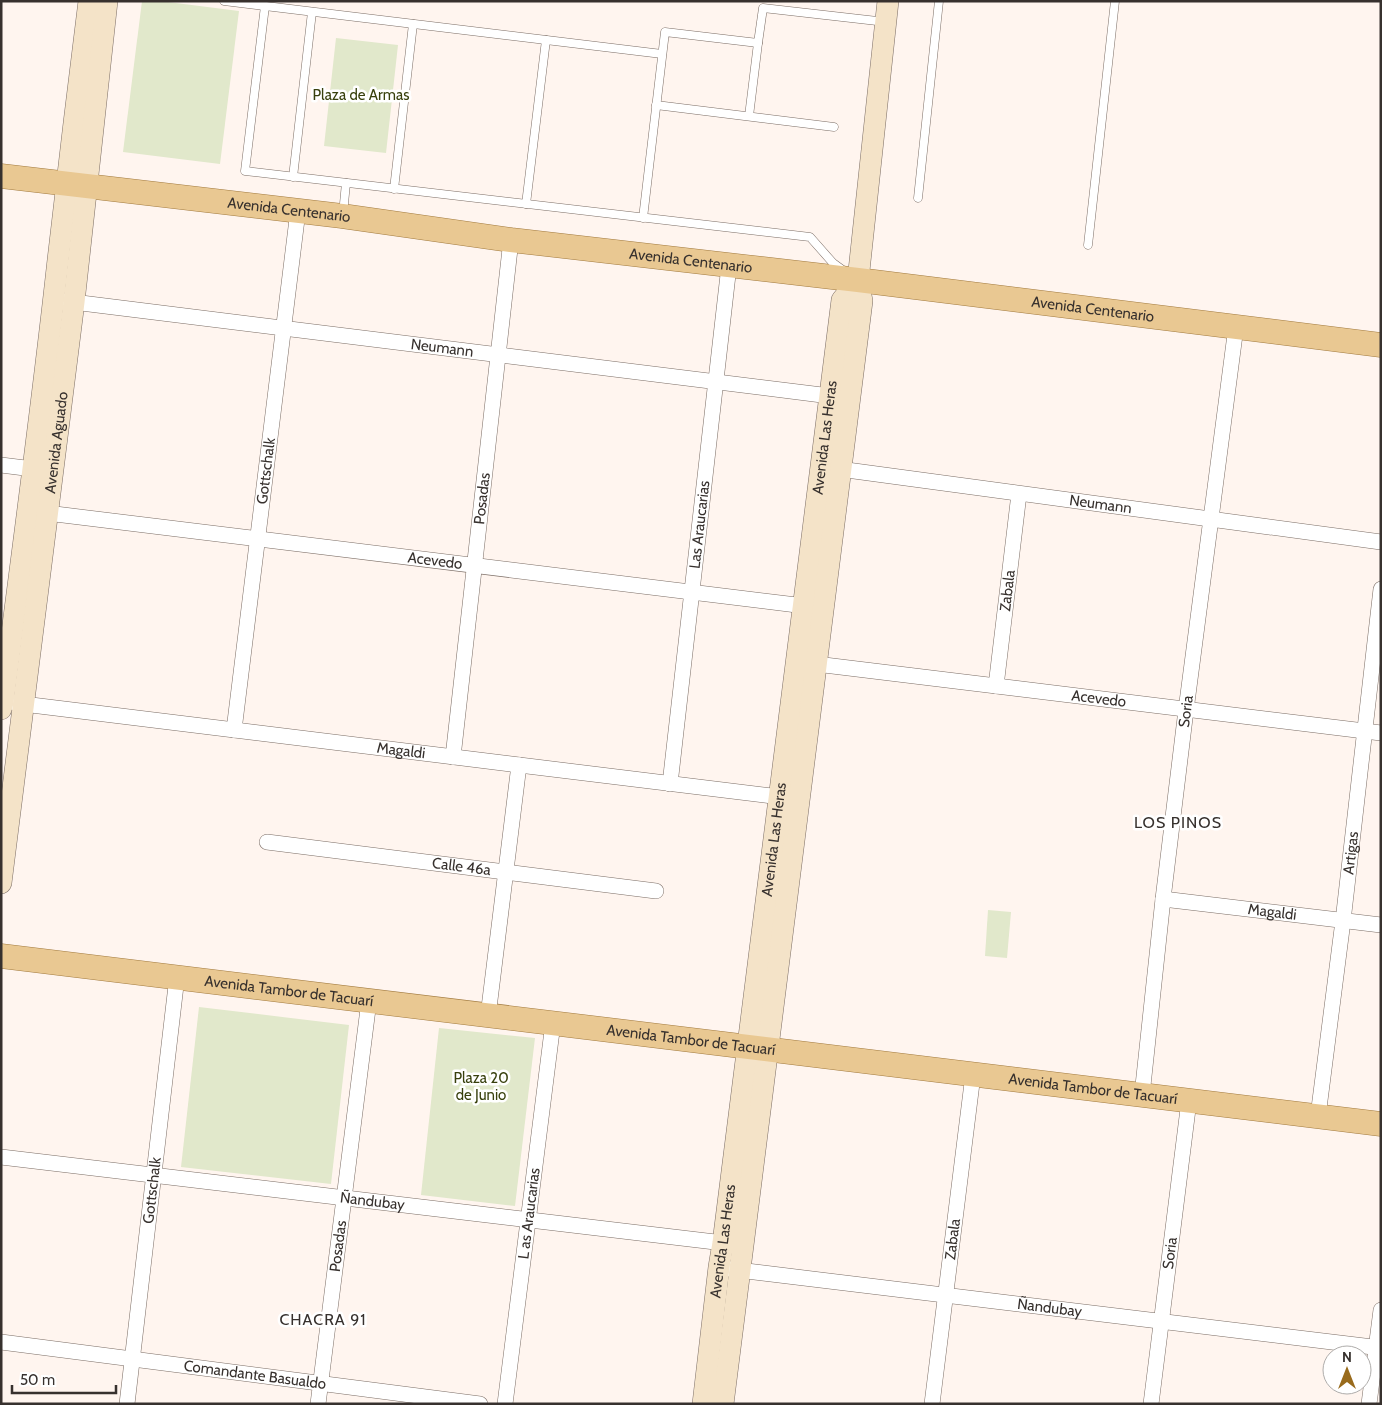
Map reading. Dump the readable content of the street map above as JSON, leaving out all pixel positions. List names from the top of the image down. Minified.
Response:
{"streets":{"main road":["Avenida Centenario","Avenida Las Heras","Avenida Aguado","Avenida Tambor de Tacuarí"],"street":["Neumann","Gottschalk","Posadas","Las Araucarias","Acevedo","Zabala","Soria","Magaldi","Artigas","Calle 46a","Ñandubay","L as Araucarias","Comandante Basualdo"]},"crossings":[["Avenida Centenario","Avenida Las Heras"],["Avenida Centenario","Avenida Aguado"],["Avenida Centenario","Gottschalk"],["Avenida Centenario","Posadas"],["Avenida Centenario","Las Araucarias"],["Avenida Centenario","Soria"],["Neumann","Avenida Las Heras"],["Neumann","Avenida Aguado"],["Neumann","Gottschalk"],["Neumann","Posadas"],["Neumann","Las Araucarias"],["Neumann","Zabala"],["Neumann","Soria"],["Avenida Las Heras","Acevedo"],["Avenida Las Heras","Magaldi"],["Avenida Las Heras","Avenida Tambor de Tacuarí"],["Avenida Las Heras","Ñandubay"],["Avenida Aguado","Acevedo"],["Avenida Aguado","Magaldi"],["Gottschalk","Acevedo"],["Gottschalk","Magaldi"],["Gottschalk","Avenida Tambor de Tacuarí"],["Gottschalk","Ñandubay"],["Gottschalk","Comandante Basualdo"],["Posadas","Acevedo"],["Posadas","Magaldi"],["Posadas","Avenida Tambor de Tacuarí"],["Posadas","Ñandubay"],["Posadas","Comandante Basualdo"],["Las Araucarias","Acevedo"],["Las Araucarias","Magaldi"],["Acevedo","Zabala"],["Acevedo","Soria"],["Acevedo","Artigas"],["Zabala","Avenida Tambor de Tacuarí"],["Zabala","Ñandubay"],["Soria","Magaldi"],["Soria","Avenida Tambor de Tacuarí"],["Soria","Ñandubay"],["Magaldi","Artigas"],["Artigas","Avenida Tambor de Tacuarí"],["Avenida Tambor de Tacuarí","L as Araucarias"],["Ñandubay","L as Araucarias"]],"districts":["LOS PINOS","CHACRA 91"],"parks":["Plaza de Armas","Plaza 20 de Junio"],"scale_bar":"50 m","north":"top"}
